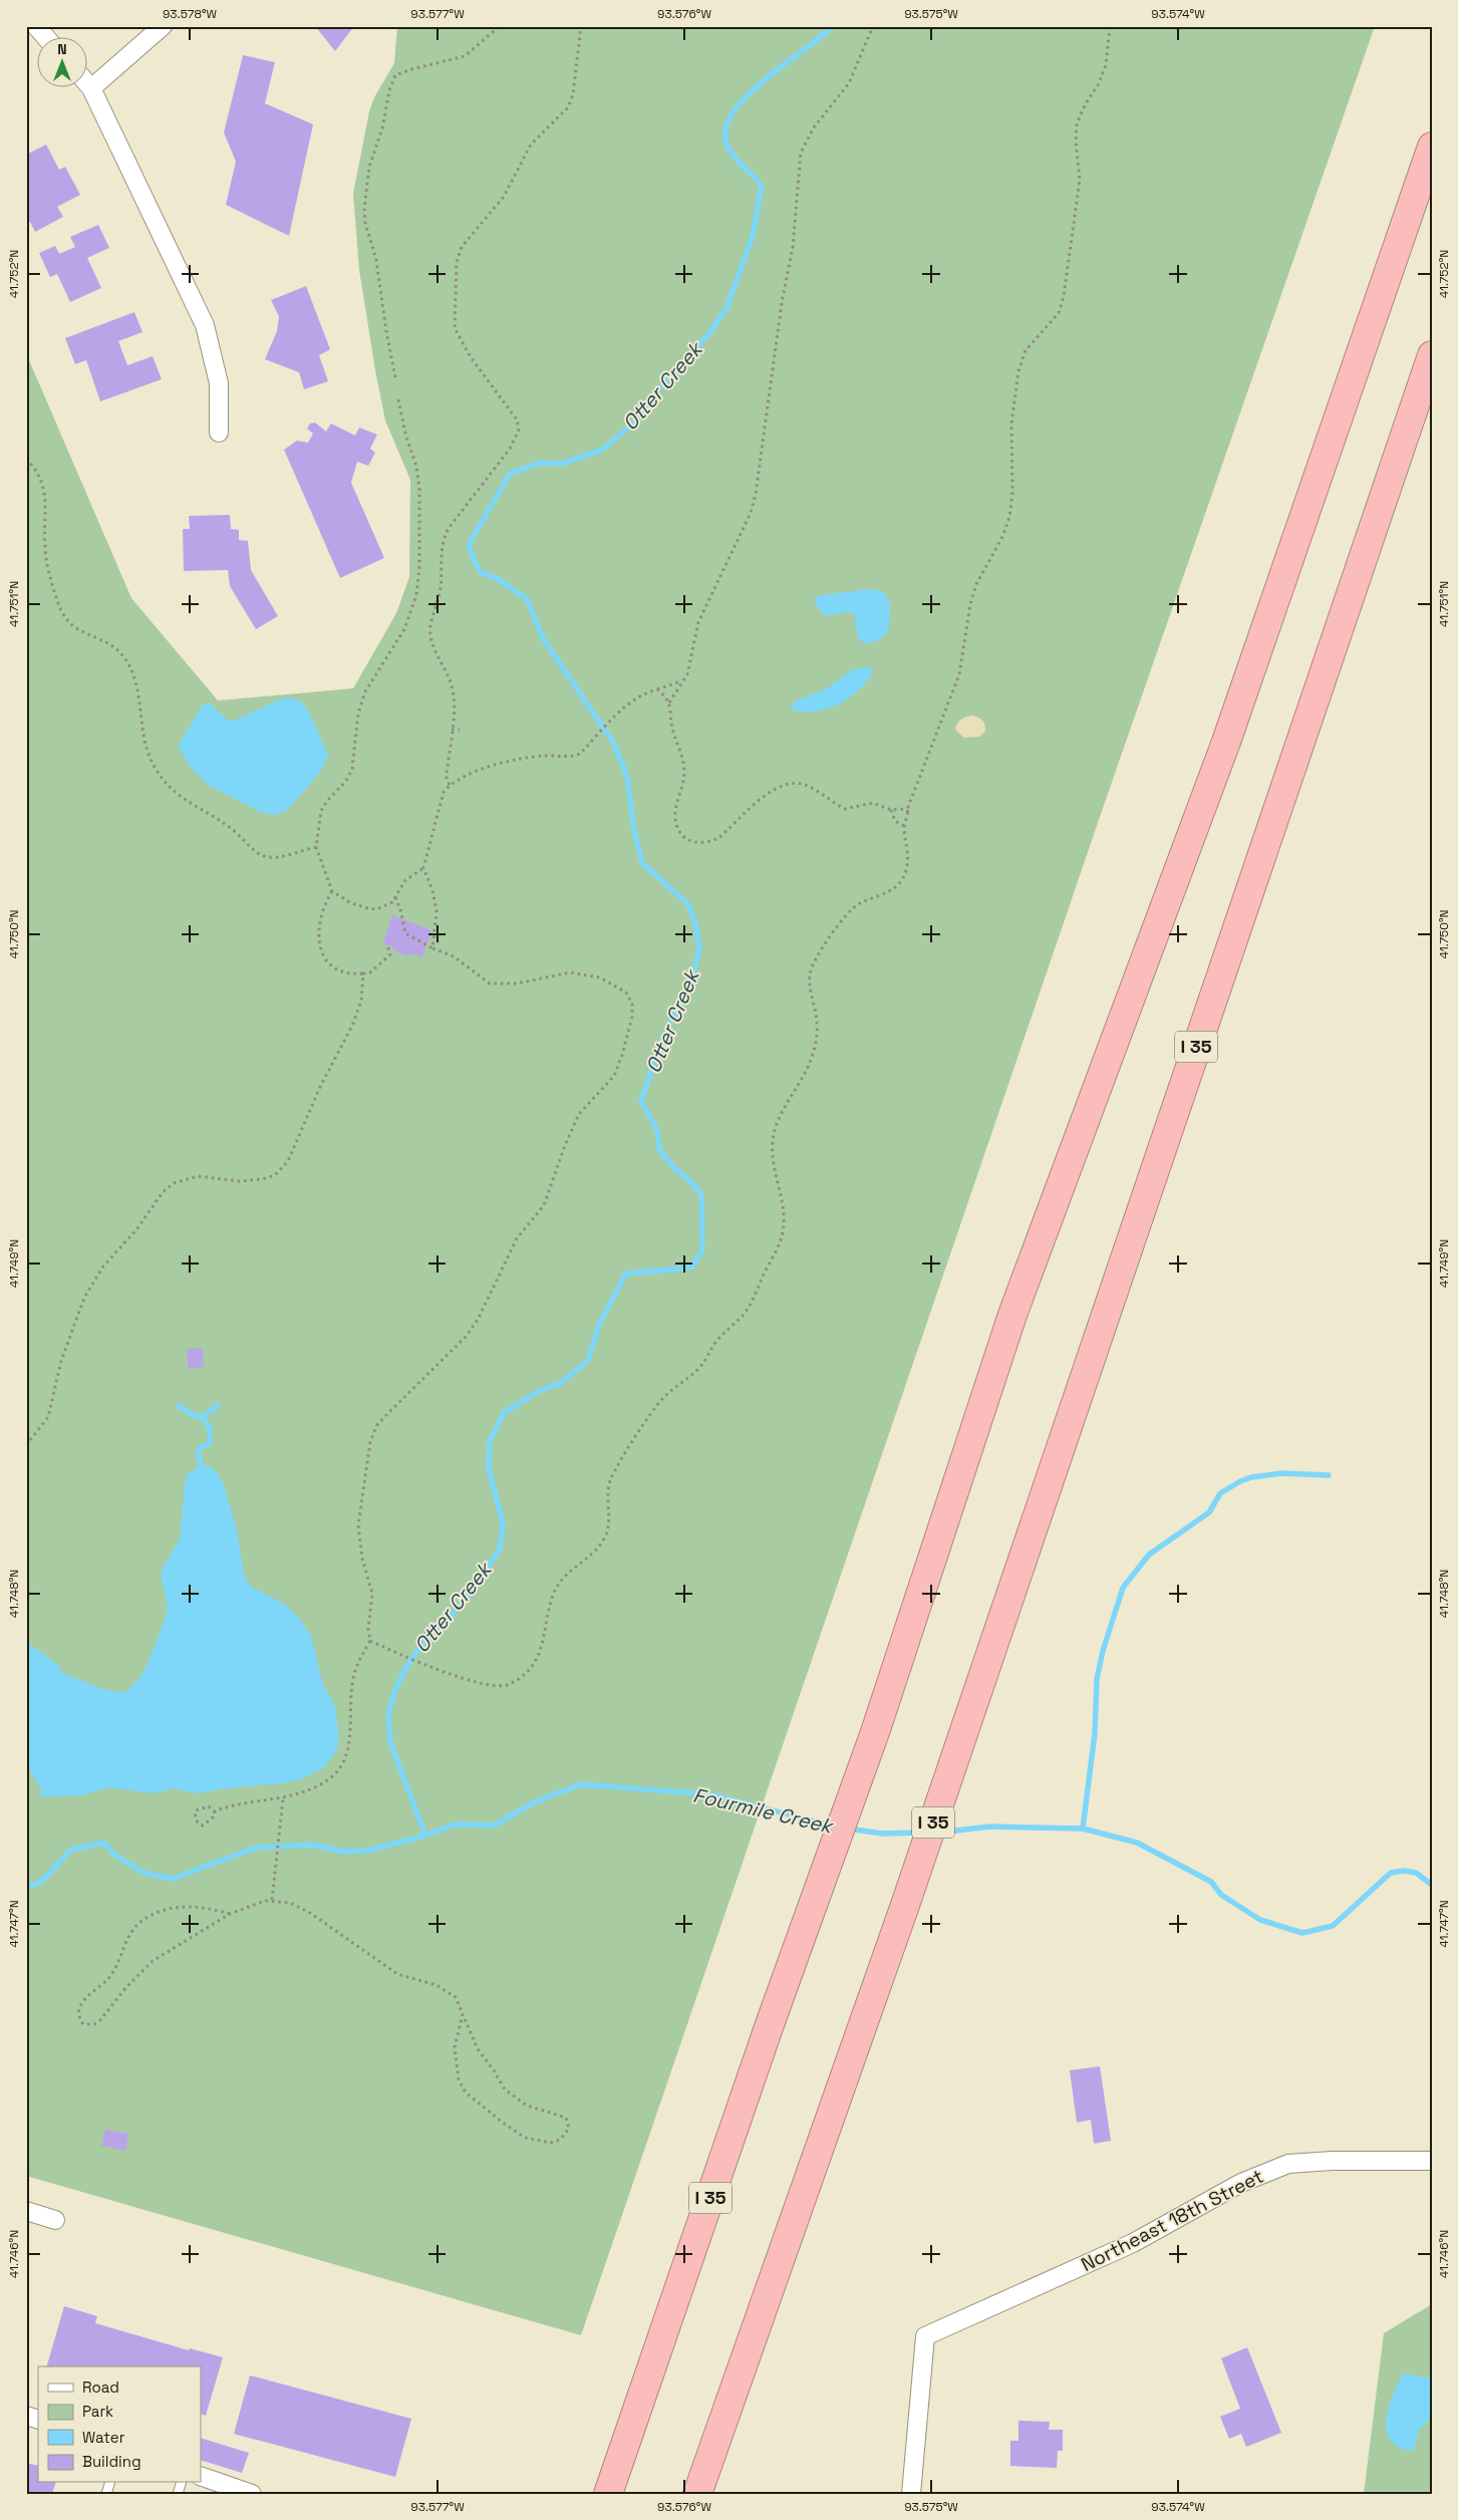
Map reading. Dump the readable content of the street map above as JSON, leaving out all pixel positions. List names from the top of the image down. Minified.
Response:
{"streets":{"highway":["I 35"],"street":["Northeast 18th Street"]},"water":["Otter Creek","Fourmile Creek"],"legend":["Road","Park","Water","Building"],"north":"top","coordinates":["93.578°W","93.577°W","93.576°W","93.575°W","93.574°W","41.752°N","41.751°N","41.750°N","41.749°N","41.748°N","41.747°N","41.746°N"]}
